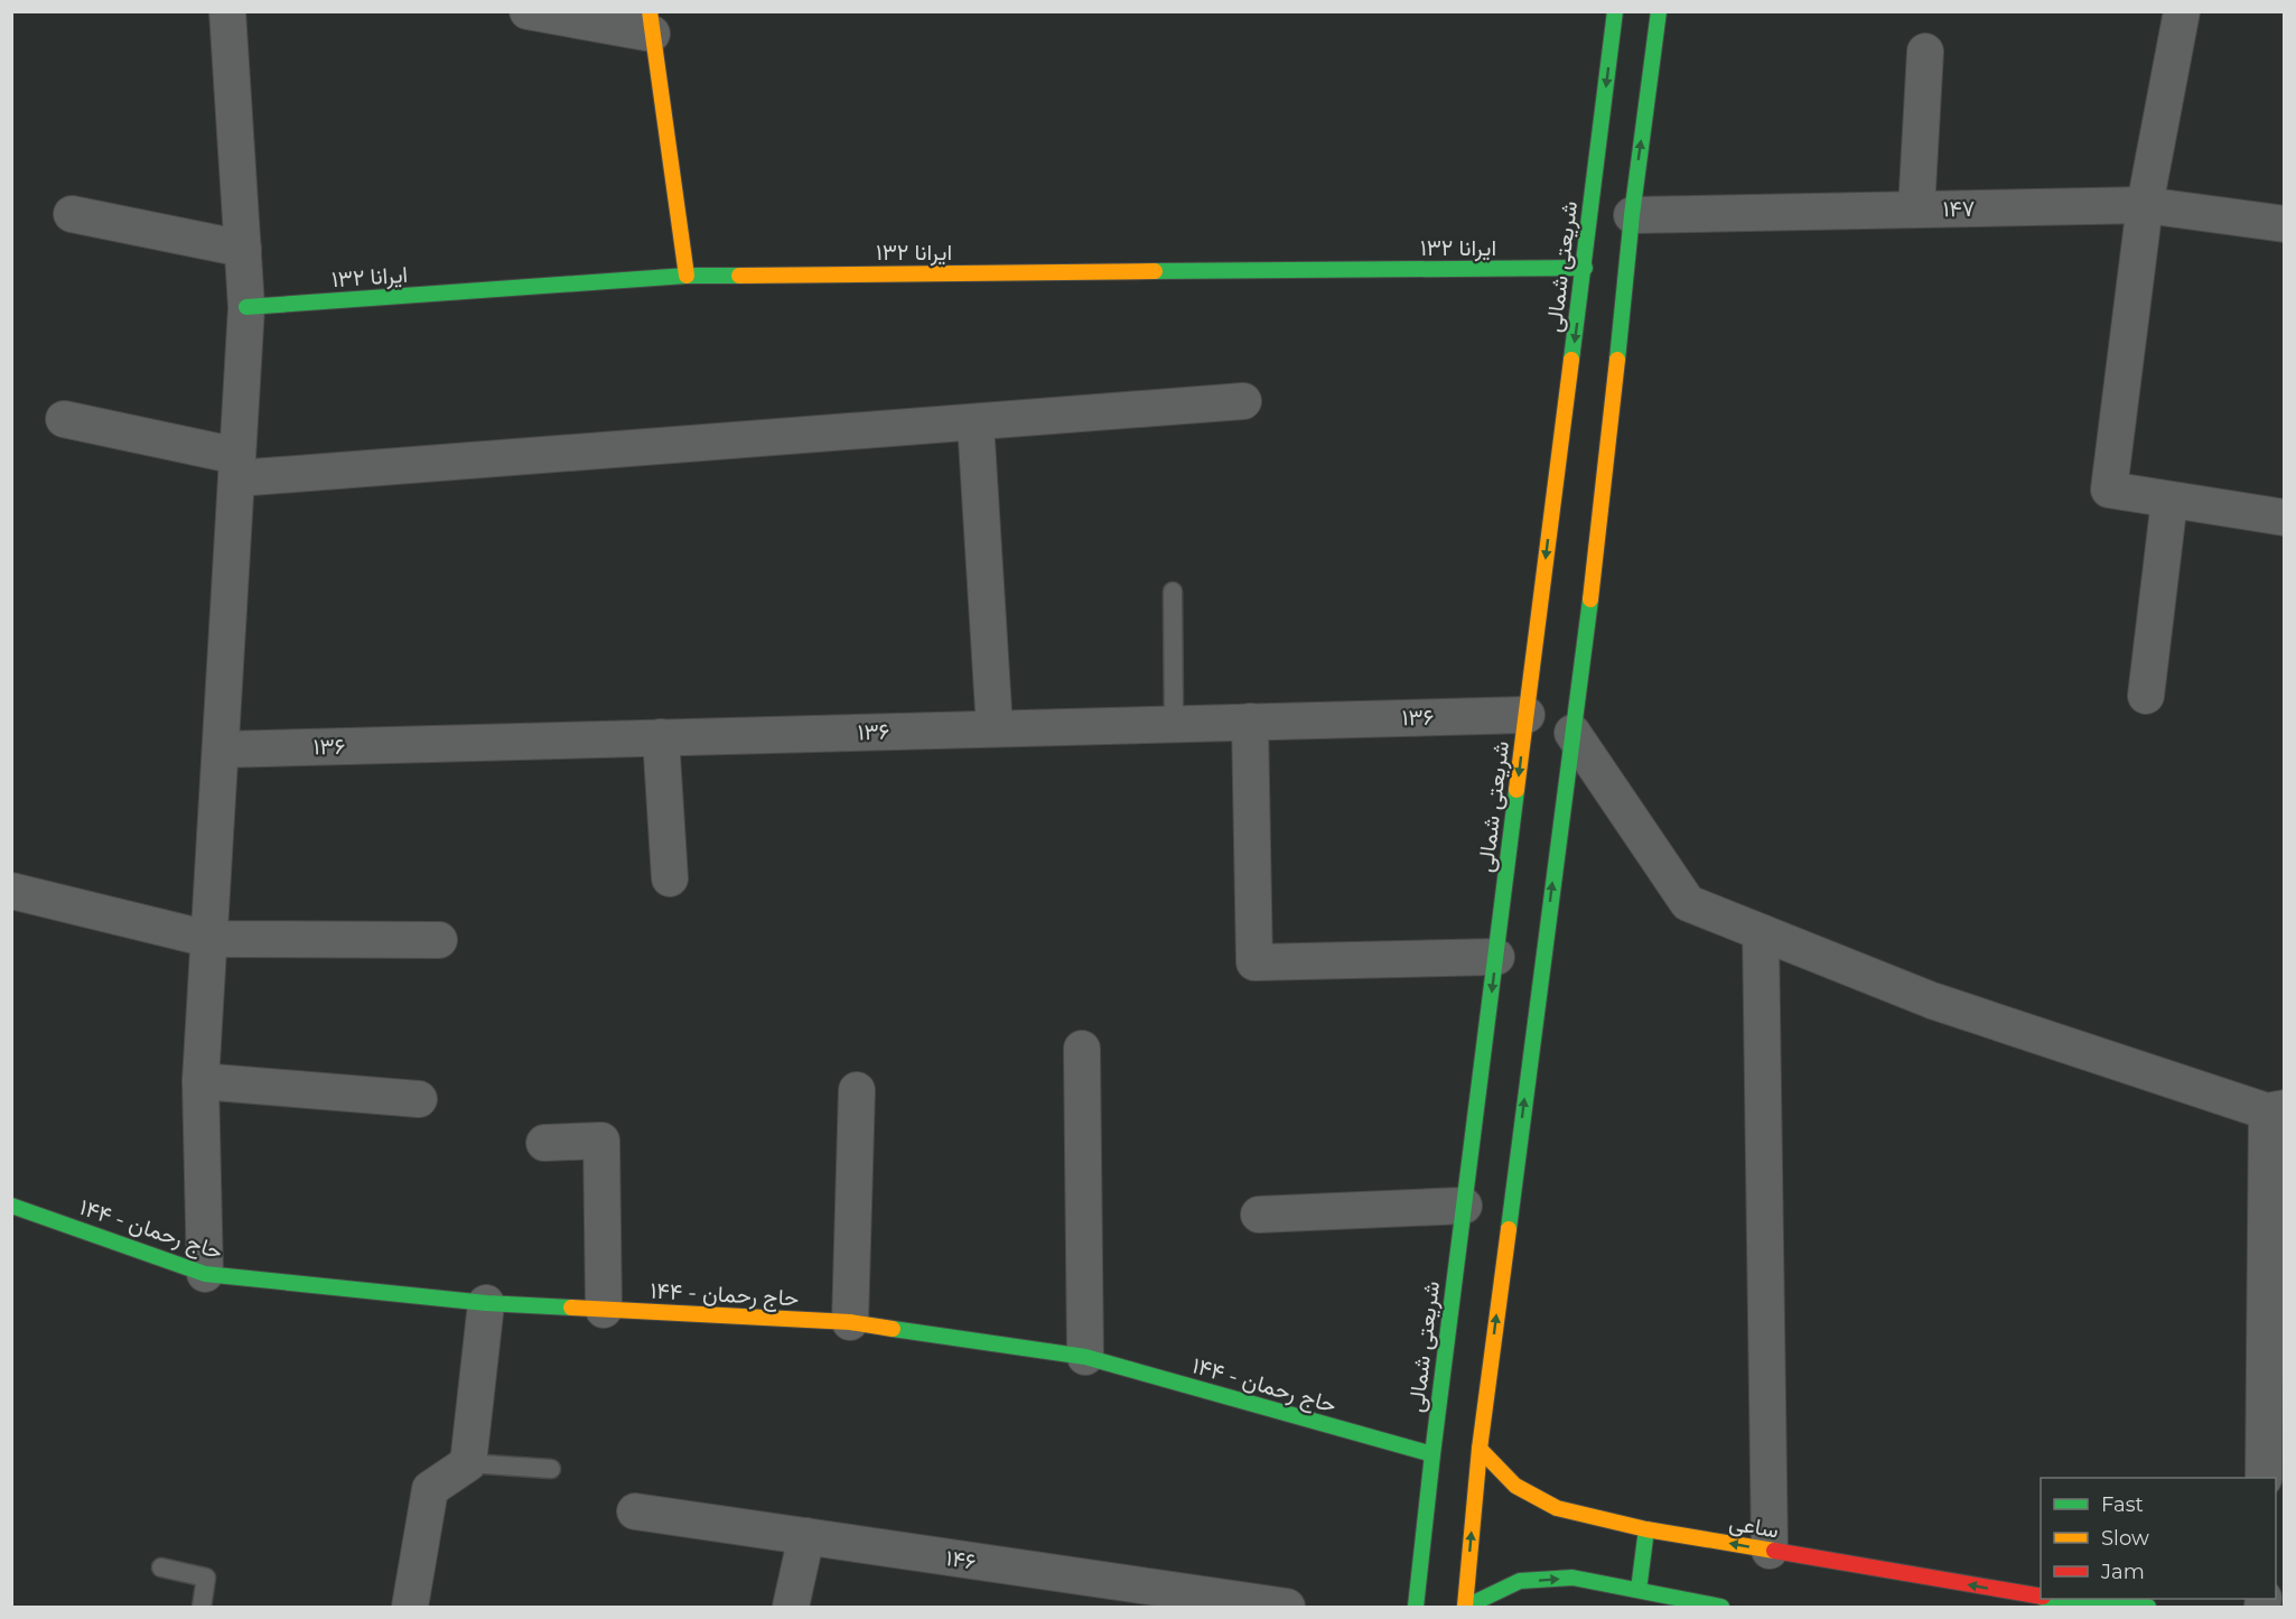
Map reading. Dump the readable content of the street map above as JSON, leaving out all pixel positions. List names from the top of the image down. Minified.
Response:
{"streets":{"street":["۱۴۷","ایرانا ۱۳۲","شریعتی شمالی","۱۳۶","حاج رحمان - ۱۴۴","ساعی","۱۴۶"]},"crossings":[["ایرانا ۱۳۲","شریعتی شمالی"],["شریعتی شمالی","۱۳۶"],["شریعتی شمالی","حاج رحمان - ۱۴۴"]],"one_way":["ساعی"],"legend":["Fast","Slow","Jam"]}
